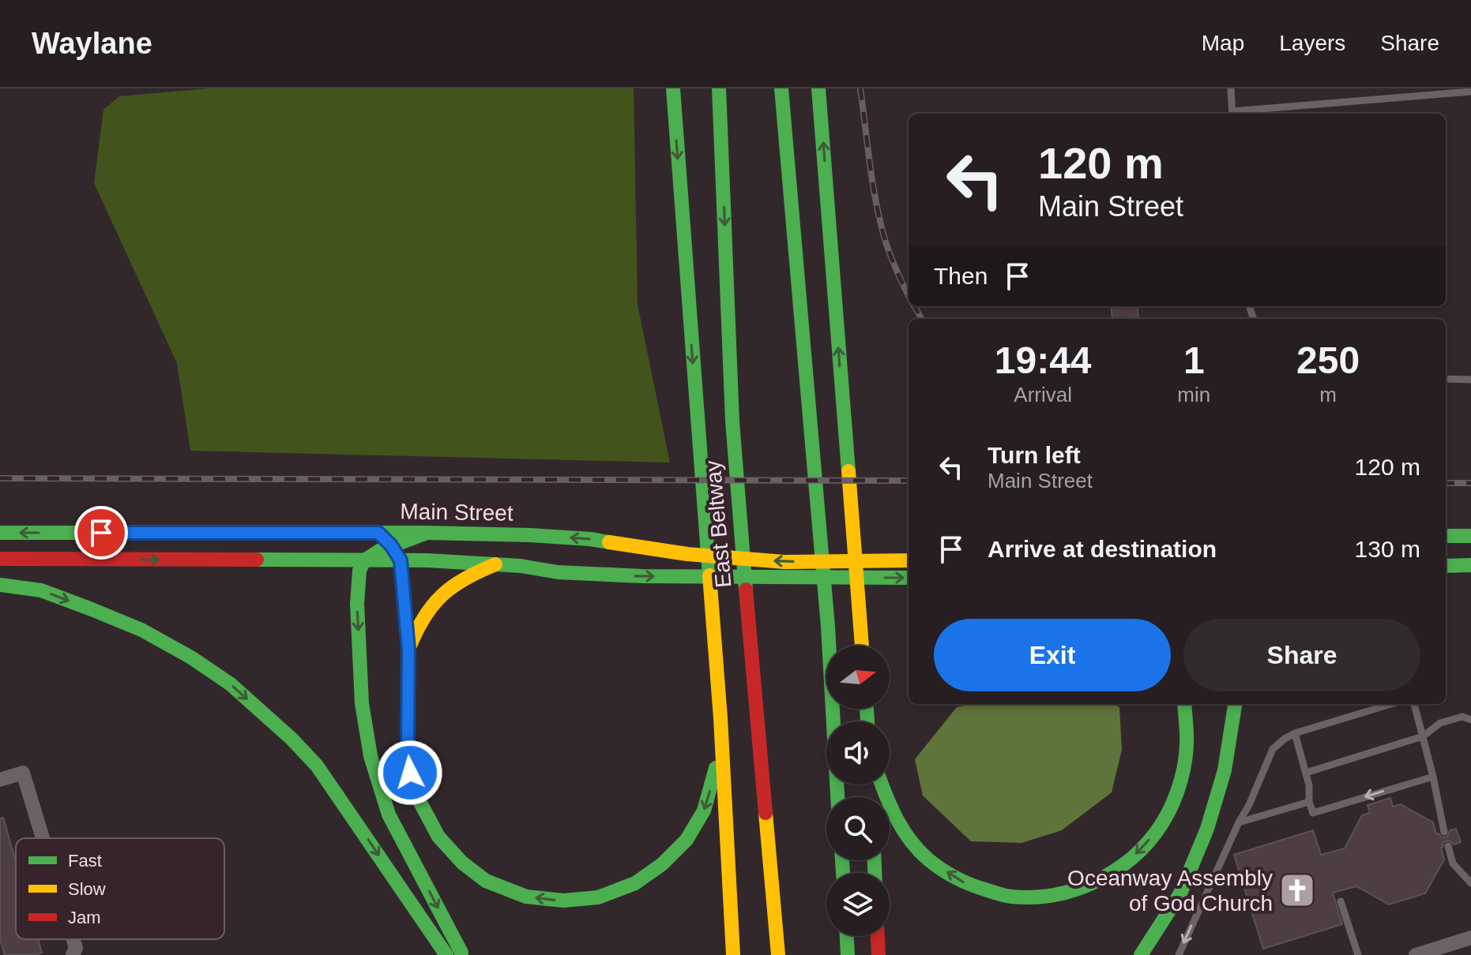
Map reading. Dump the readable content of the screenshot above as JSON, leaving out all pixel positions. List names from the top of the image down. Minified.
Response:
{"streets":{"main road":["Main Street","East Beltway"]},"places":{"church":["Oceanway Assembly of God Church"]},"legend":["Fast","Slow","Jam"],"north":"right","page":{"header":"Waylane","nav":["Map","Layers","Share"],"turn":["120 m","Main Street"],"then":"Then","eta":["19:44","Arrival","1","min","250","m"],"list":[{"name":"Turn left","note":"Main Street","value":"120 m"},{"name":"Arrive at destination","value":"130 m"}],"buttons":["Exit","Share"]}}
